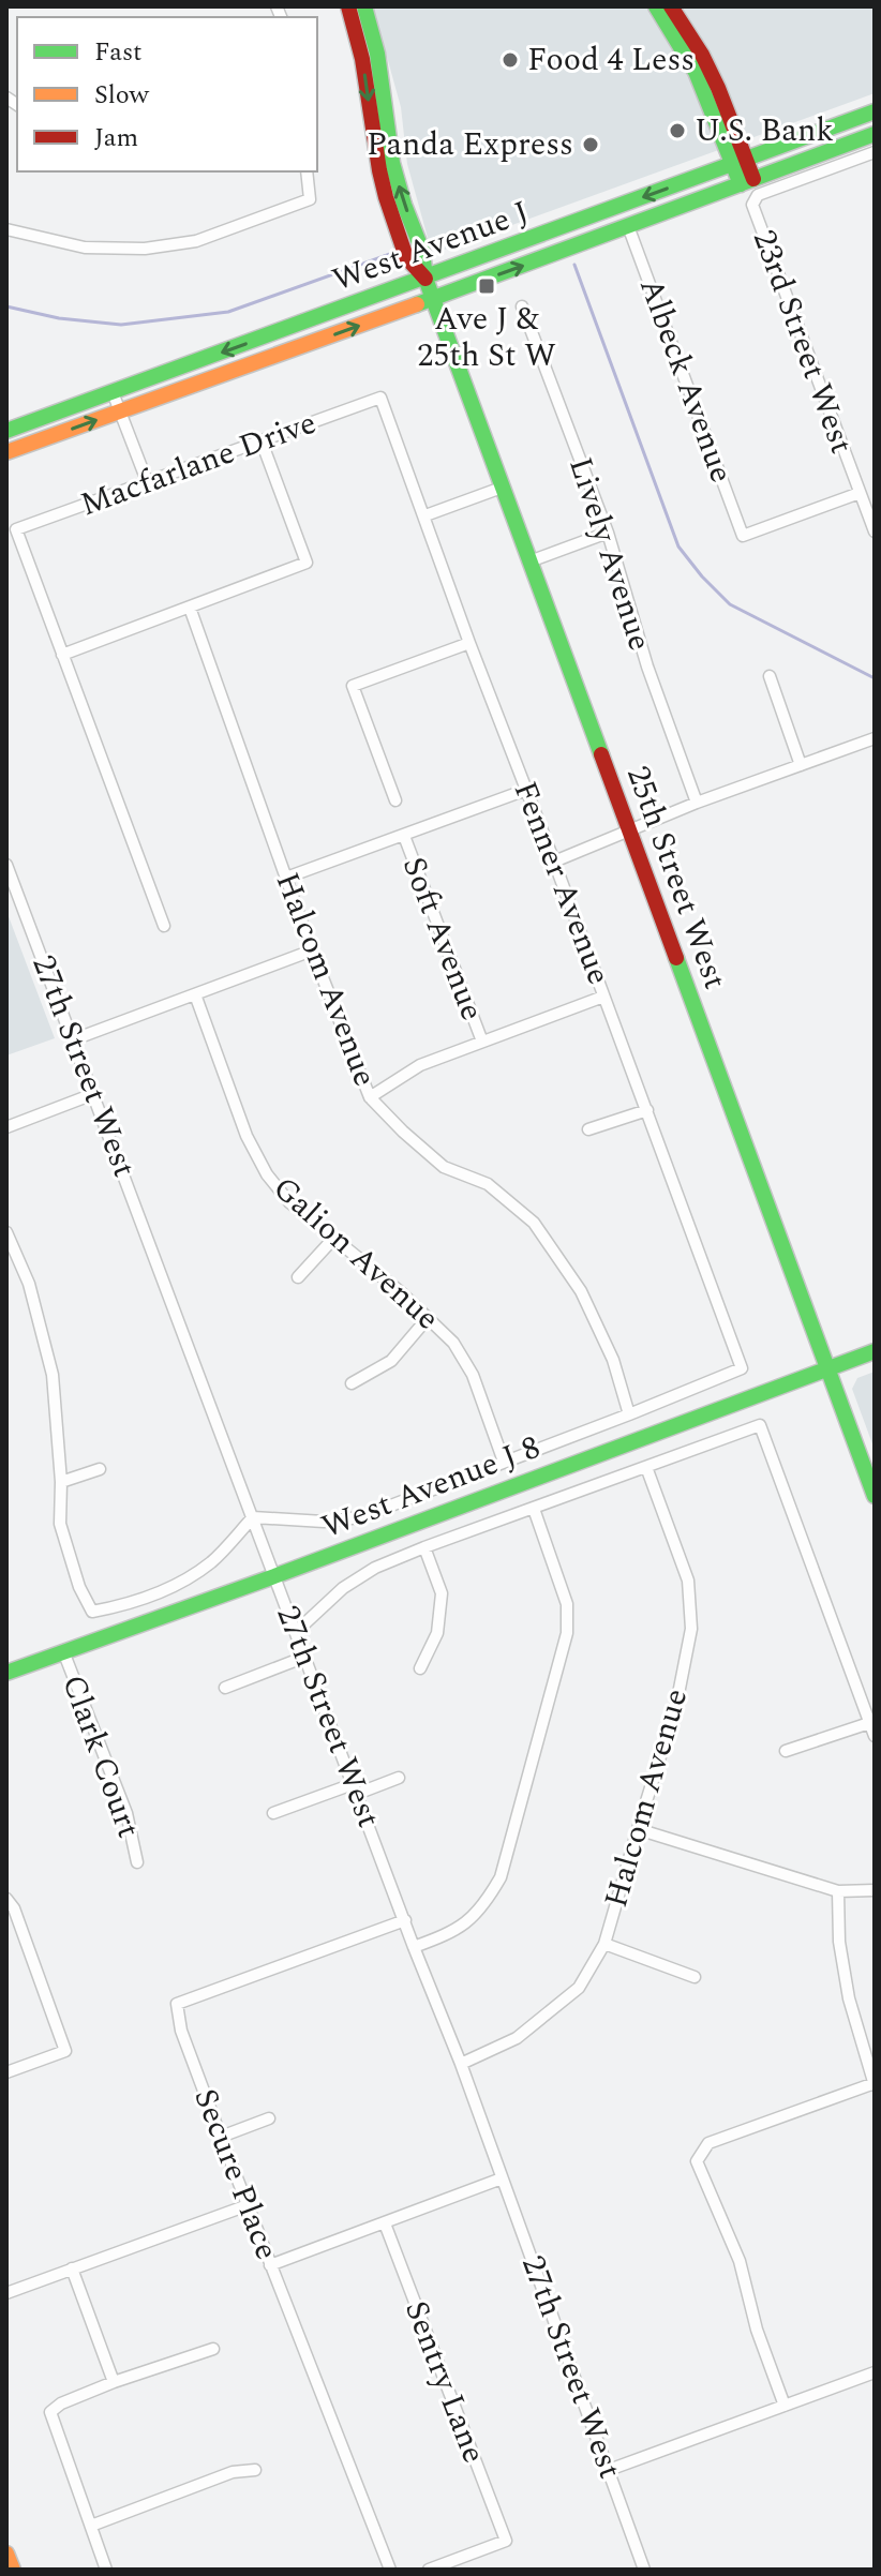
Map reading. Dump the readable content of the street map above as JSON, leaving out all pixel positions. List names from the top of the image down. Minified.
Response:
{"streets":{"street":["West Avenue J","23rd Street West","Albeck Avenue","Macfarlane Drive","Lively Avenue","25th Street West","Fenner Avenue","Soft Avenue","Halcom Avenue","27th Street West","Galion Avenue","West Avenue J 8","Clark Court","Secure Place","Sentry Lane"]},"crossings":[["West Avenue J","Albeck Avenue"],["West Avenue J","25th Street West"],["23rd Street West","Albeck Avenue"],["Macfarlane Drive","Fenner Avenue"],["25th Street West","West Avenue J 8"],["Fenner Avenue","Halcom Avenue"],["Halcom Avenue","27th Street West"],["27th Street West","West Avenue J 8"],["27th Street West","Secure Place"],["West Avenue J 8","Clark Court"]],"places":{"other":["Food 4 Less","U.S. Bank","Panda Express"],"transit":["Ave J & 25th St W"]},"legend":["Fast","Slow","Jam"]}
